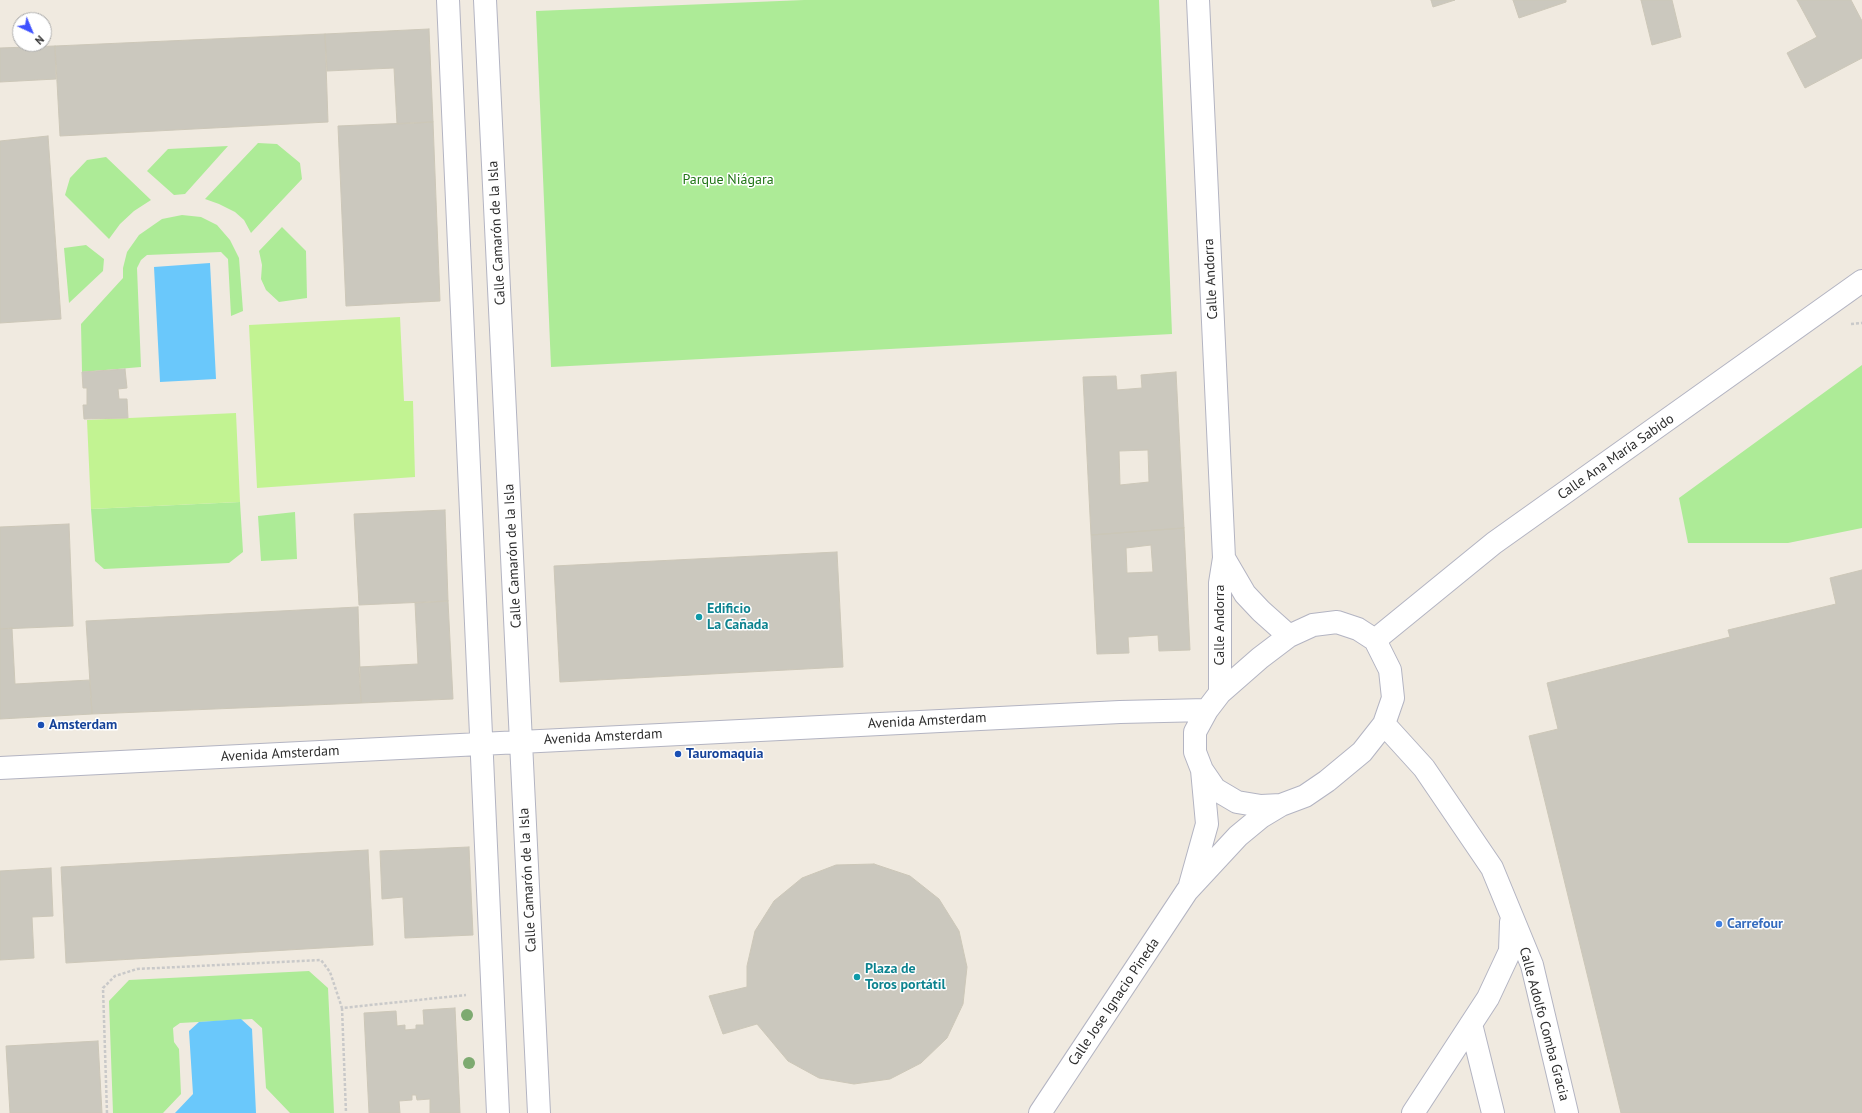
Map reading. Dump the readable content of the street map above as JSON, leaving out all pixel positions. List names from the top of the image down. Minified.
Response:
{"streets":{"street":["Calle Camarón de la Isla","Calle Andorra","Calle Ana María Sabido","Avenida Amsterdam","Calle Jose Ignacio Pineda","Calle Adolfo Comba Gracia"]},"crossings":[["Calle Camarón de la Isla","Avenida Amsterdam"]],"parks":["Parque Niágara"],"places":["Edificio La Cañada","Amsterdam","Tauromaquia","Carrefour","Plaza de Toros portátil"],"north":"bottom right"}
